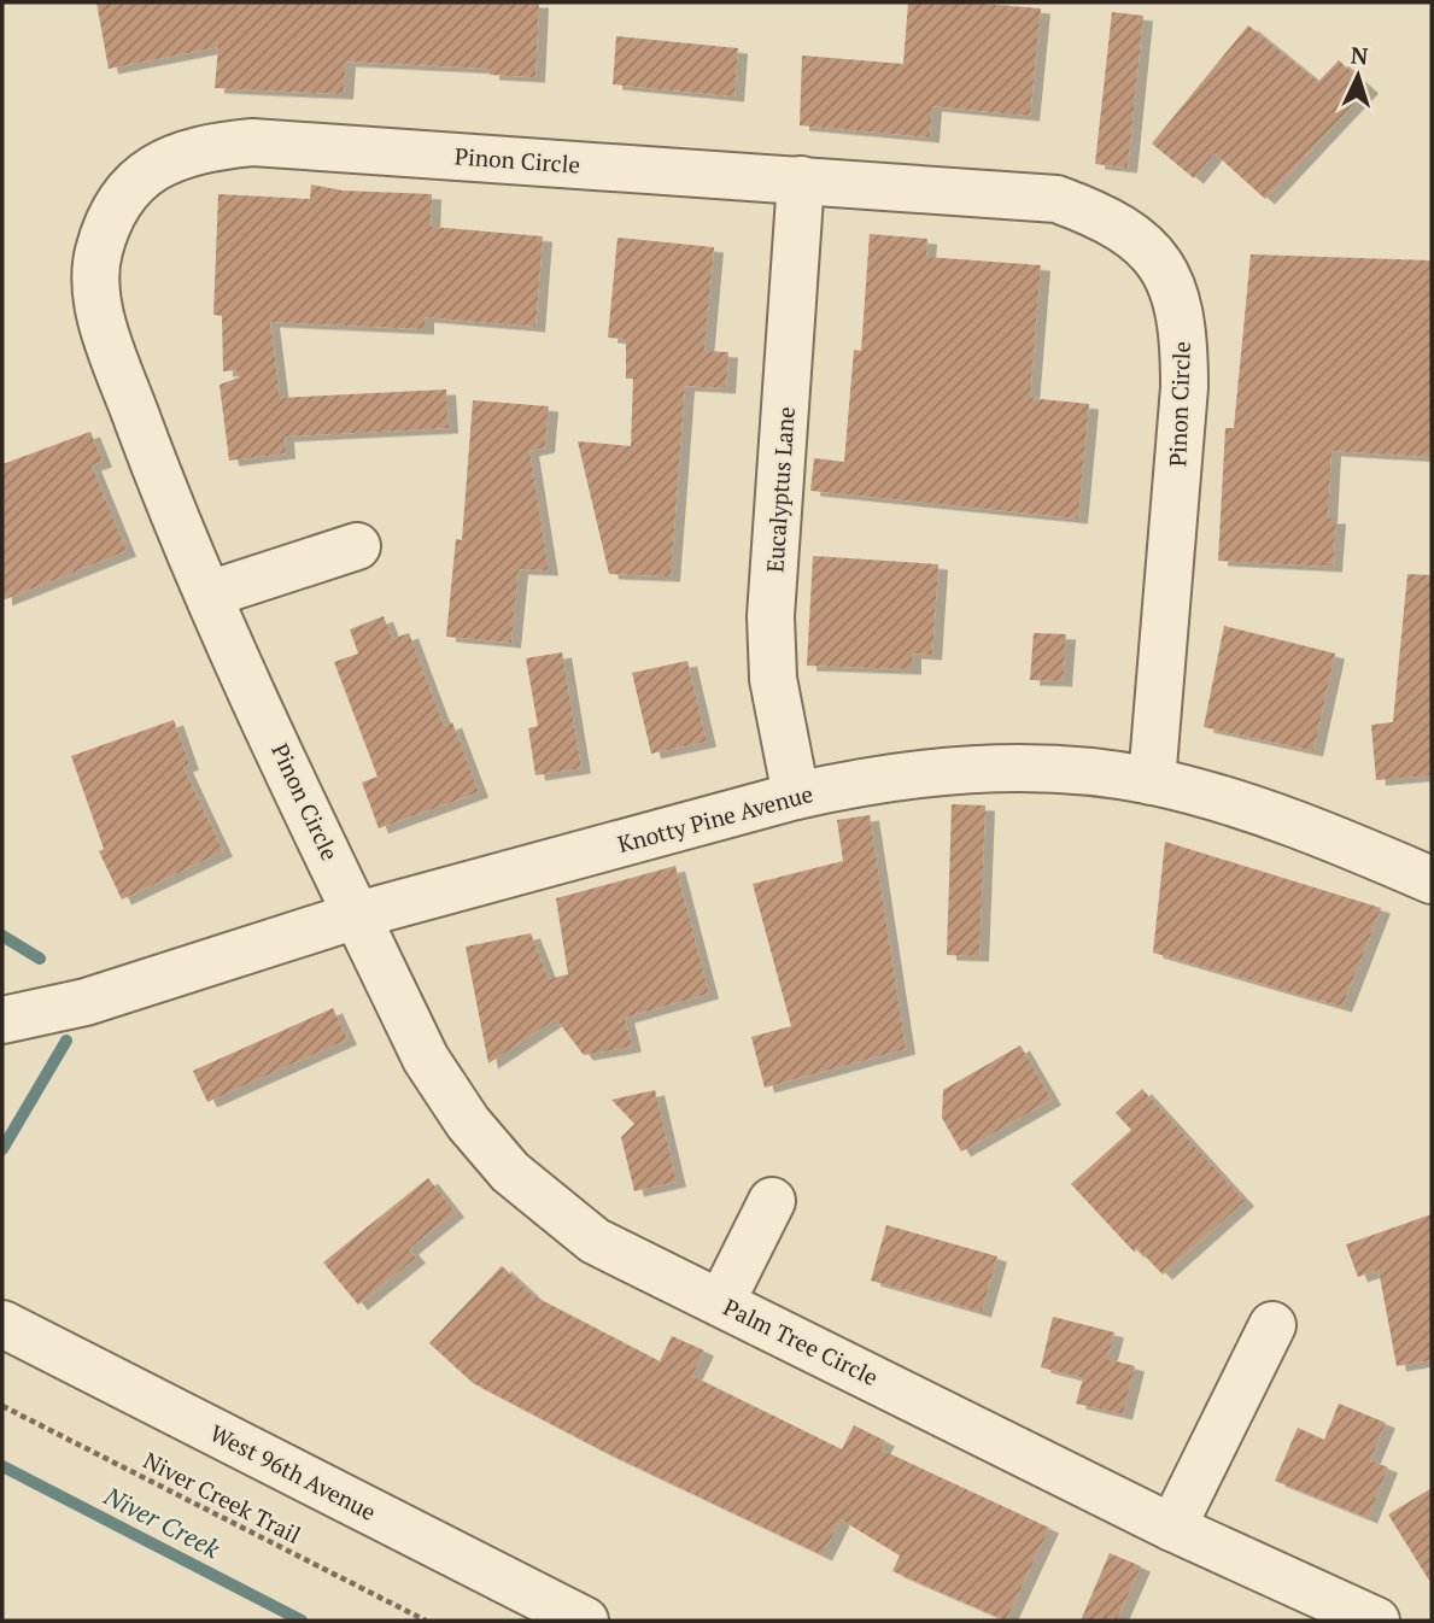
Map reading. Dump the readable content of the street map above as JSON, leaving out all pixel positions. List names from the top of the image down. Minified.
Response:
{"streets":{"street":["Pinon Circle","Eucalyptus Lane","Knotty Pine Avenue","Palm Tree Circle","West 96th Avenue"],"path":["Niver Creek Trail"]},"crossings":[["Pinon Circle","Eucalyptus Lane"],["Pinon Circle","Knotty Pine Avenue"],["Pinon Circle","Palm Tree Circle"],["Eucalyptus Lane","Knotty Pine Avenue"],["Knotty Pine Avenue","Palm Tree Circle"]],"water":["Niver Creek"],"north":"top"}
